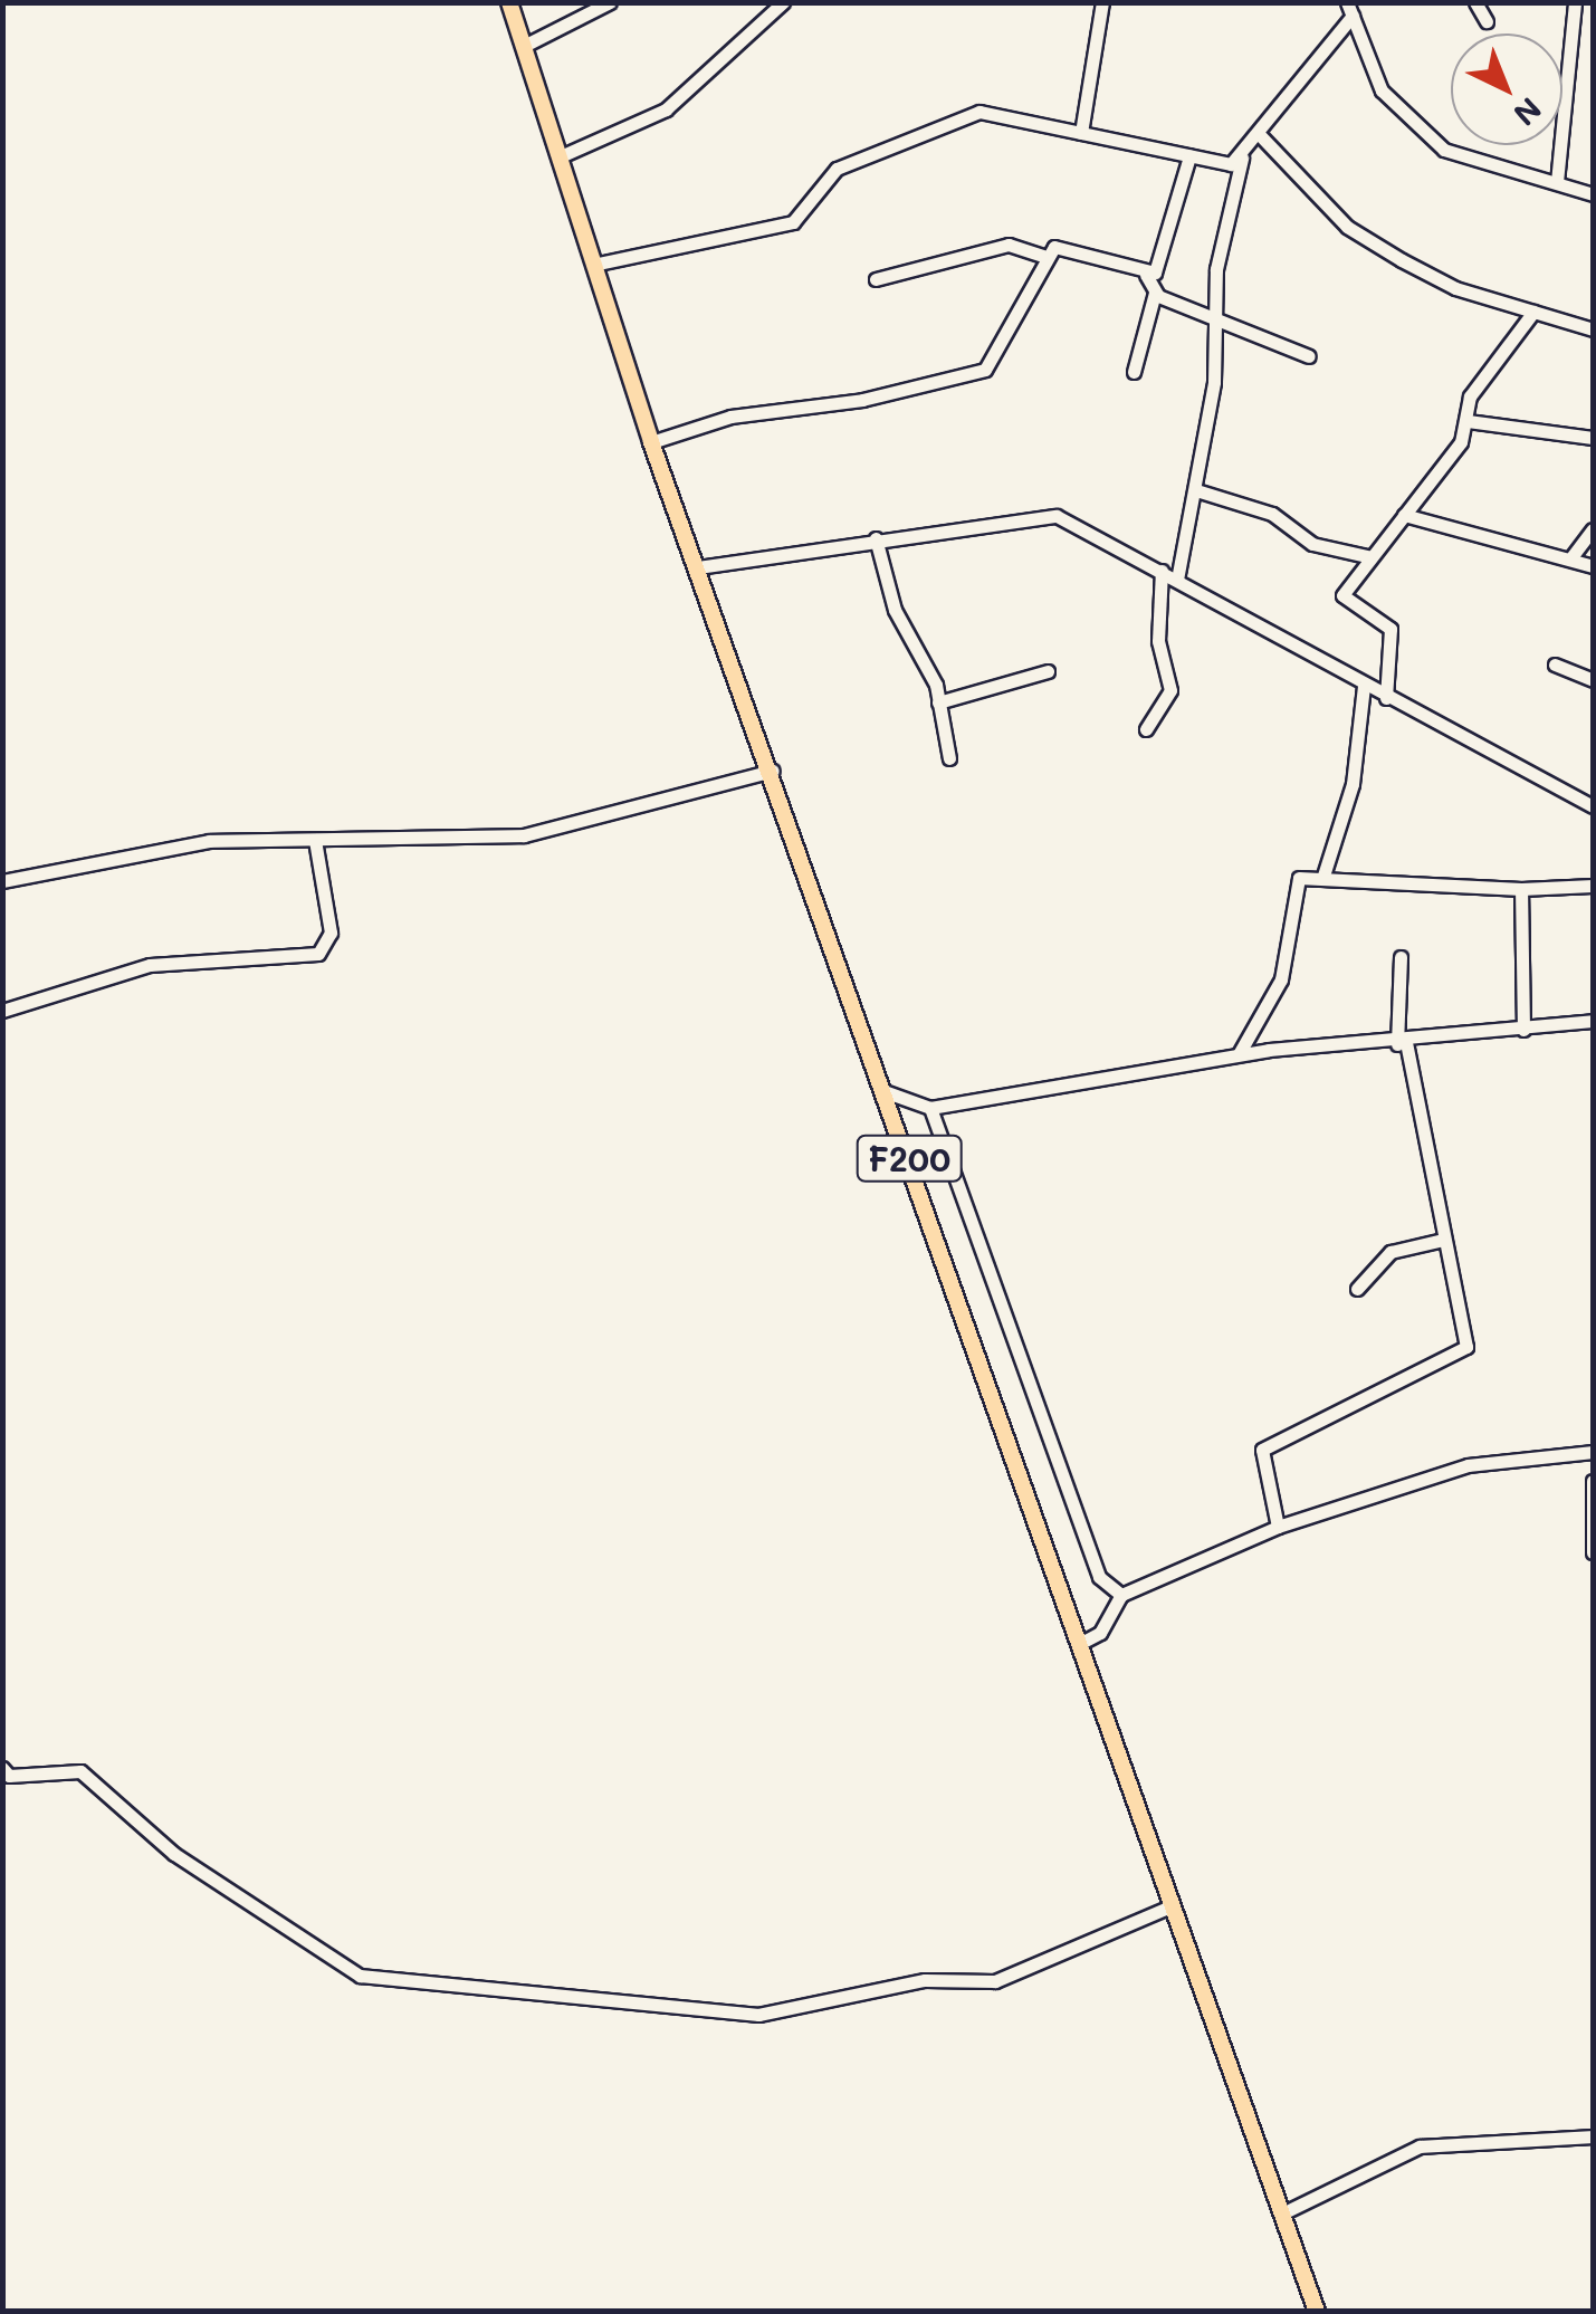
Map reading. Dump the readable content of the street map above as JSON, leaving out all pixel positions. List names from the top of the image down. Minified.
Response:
{"streets":{"main road":["F200"]},"north":"bottom right"}
